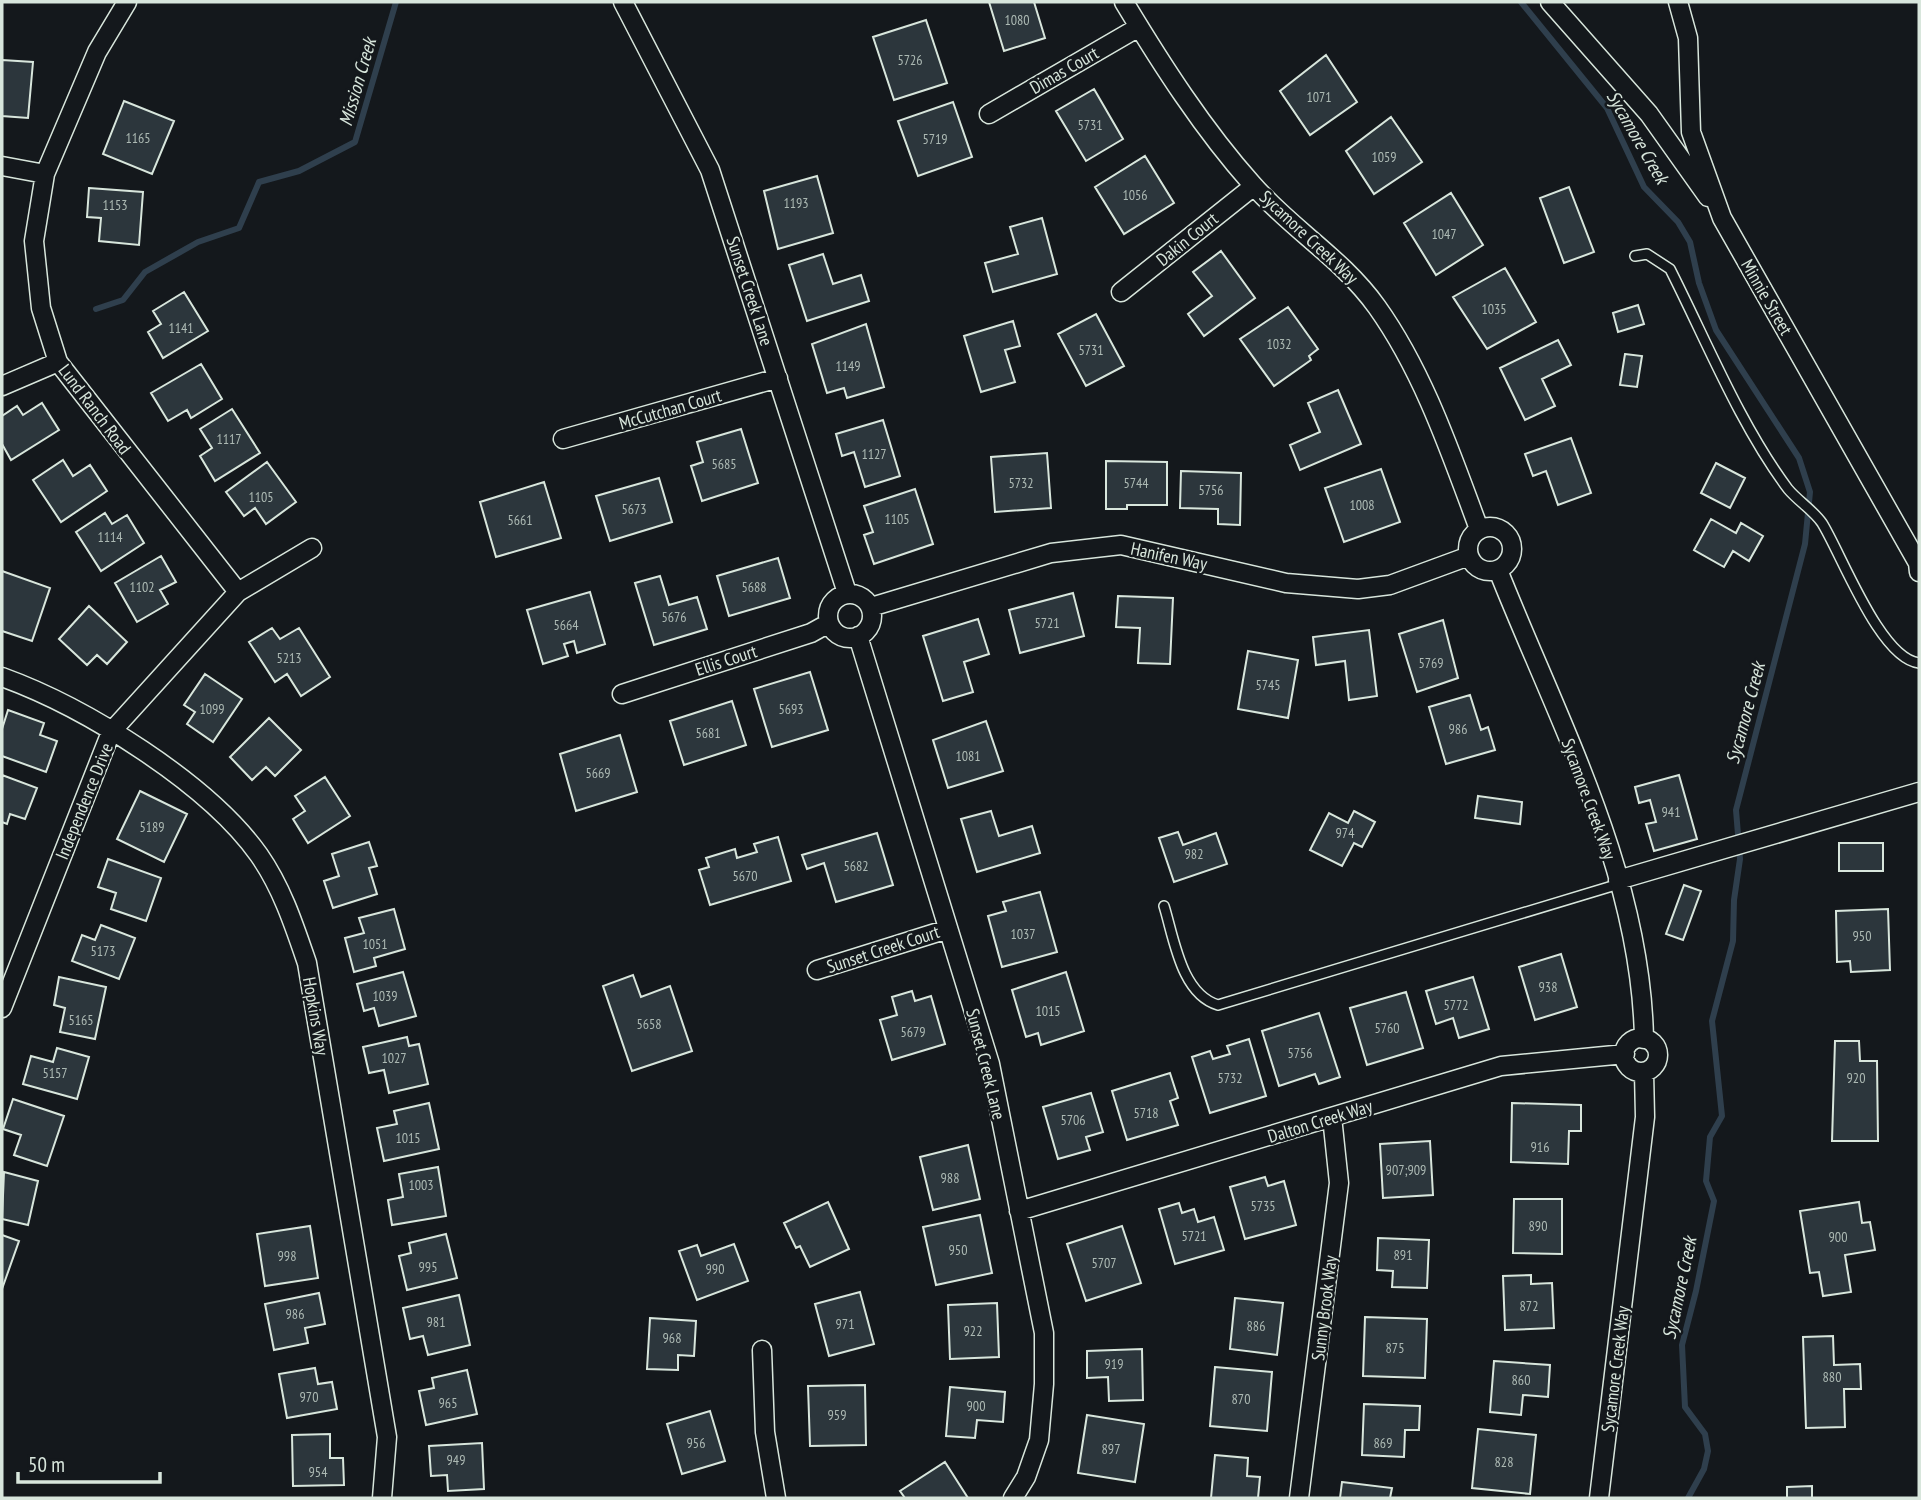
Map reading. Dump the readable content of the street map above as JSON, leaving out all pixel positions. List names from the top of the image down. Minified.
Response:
{"streets":{"street":["Dimas Court","Sycamore Creek Way","Dakin Court","Sunset Creek Lane","Minnie Street","Lund Ranch Road","McCutchan Court","Hanifen Way","Ellis Court","Independence Drive","Sunset Creek Court","Hopkins Way","Dalton Creek Way","Sunny Brook Way"]},"crossings":[["Dimas Court","Sycamore Creek Way"],["Sycamore Creek Way","Dakin Court"],["Sycamore Creek Way","Hanifen Way"],["Sycamore Creek Way","Dalton Creek Way"],["Sunset Creek Lane","McCutchan Court"],["Sunset Creek Lane","Hanifen Way"],["Sunset Creek Lane","Ellis Court"],["Sunset Creek Lane","Sunset Creek Court"],["Sunset Creek Lane","Dalton Creek Way"],["Lund Ranch Road","Independence Drive"],["Hanifen Way","Ellis Court"],["Independence Drive","Hopkins Way"],["Dalton Creek Way","Sunny Brook Way"]],"water":["Mission Creek","Sycamore Creek"],"house_numbers":["1080","5726","1071","5731","1165","5719","1059","1056","1193","1153","1047","1035","1141","1032","5731","1149","1117","1127","5685","5732","5744","5756","1105","1008","5673","1105","5661","1114","1102","5688","5676","5721","5664","5213","5769","5745","1099","5693","986","5681","1081","5669","941","5189","974","982","5682","5670","1037","950","1051","5173","938","1039","5772","1015","5165","5658","5760","5679","5756","1027","5157","5732","920","5718","5706","1015","916","907;909","988","1003","5735","890","5721","900","950","891","998","5707","995","990","872","986","981","971","886","922","968","875","919","880","860","970","870","965","900","959","956","869","897","949","828","954"],"scale_bar":"50 m"}
